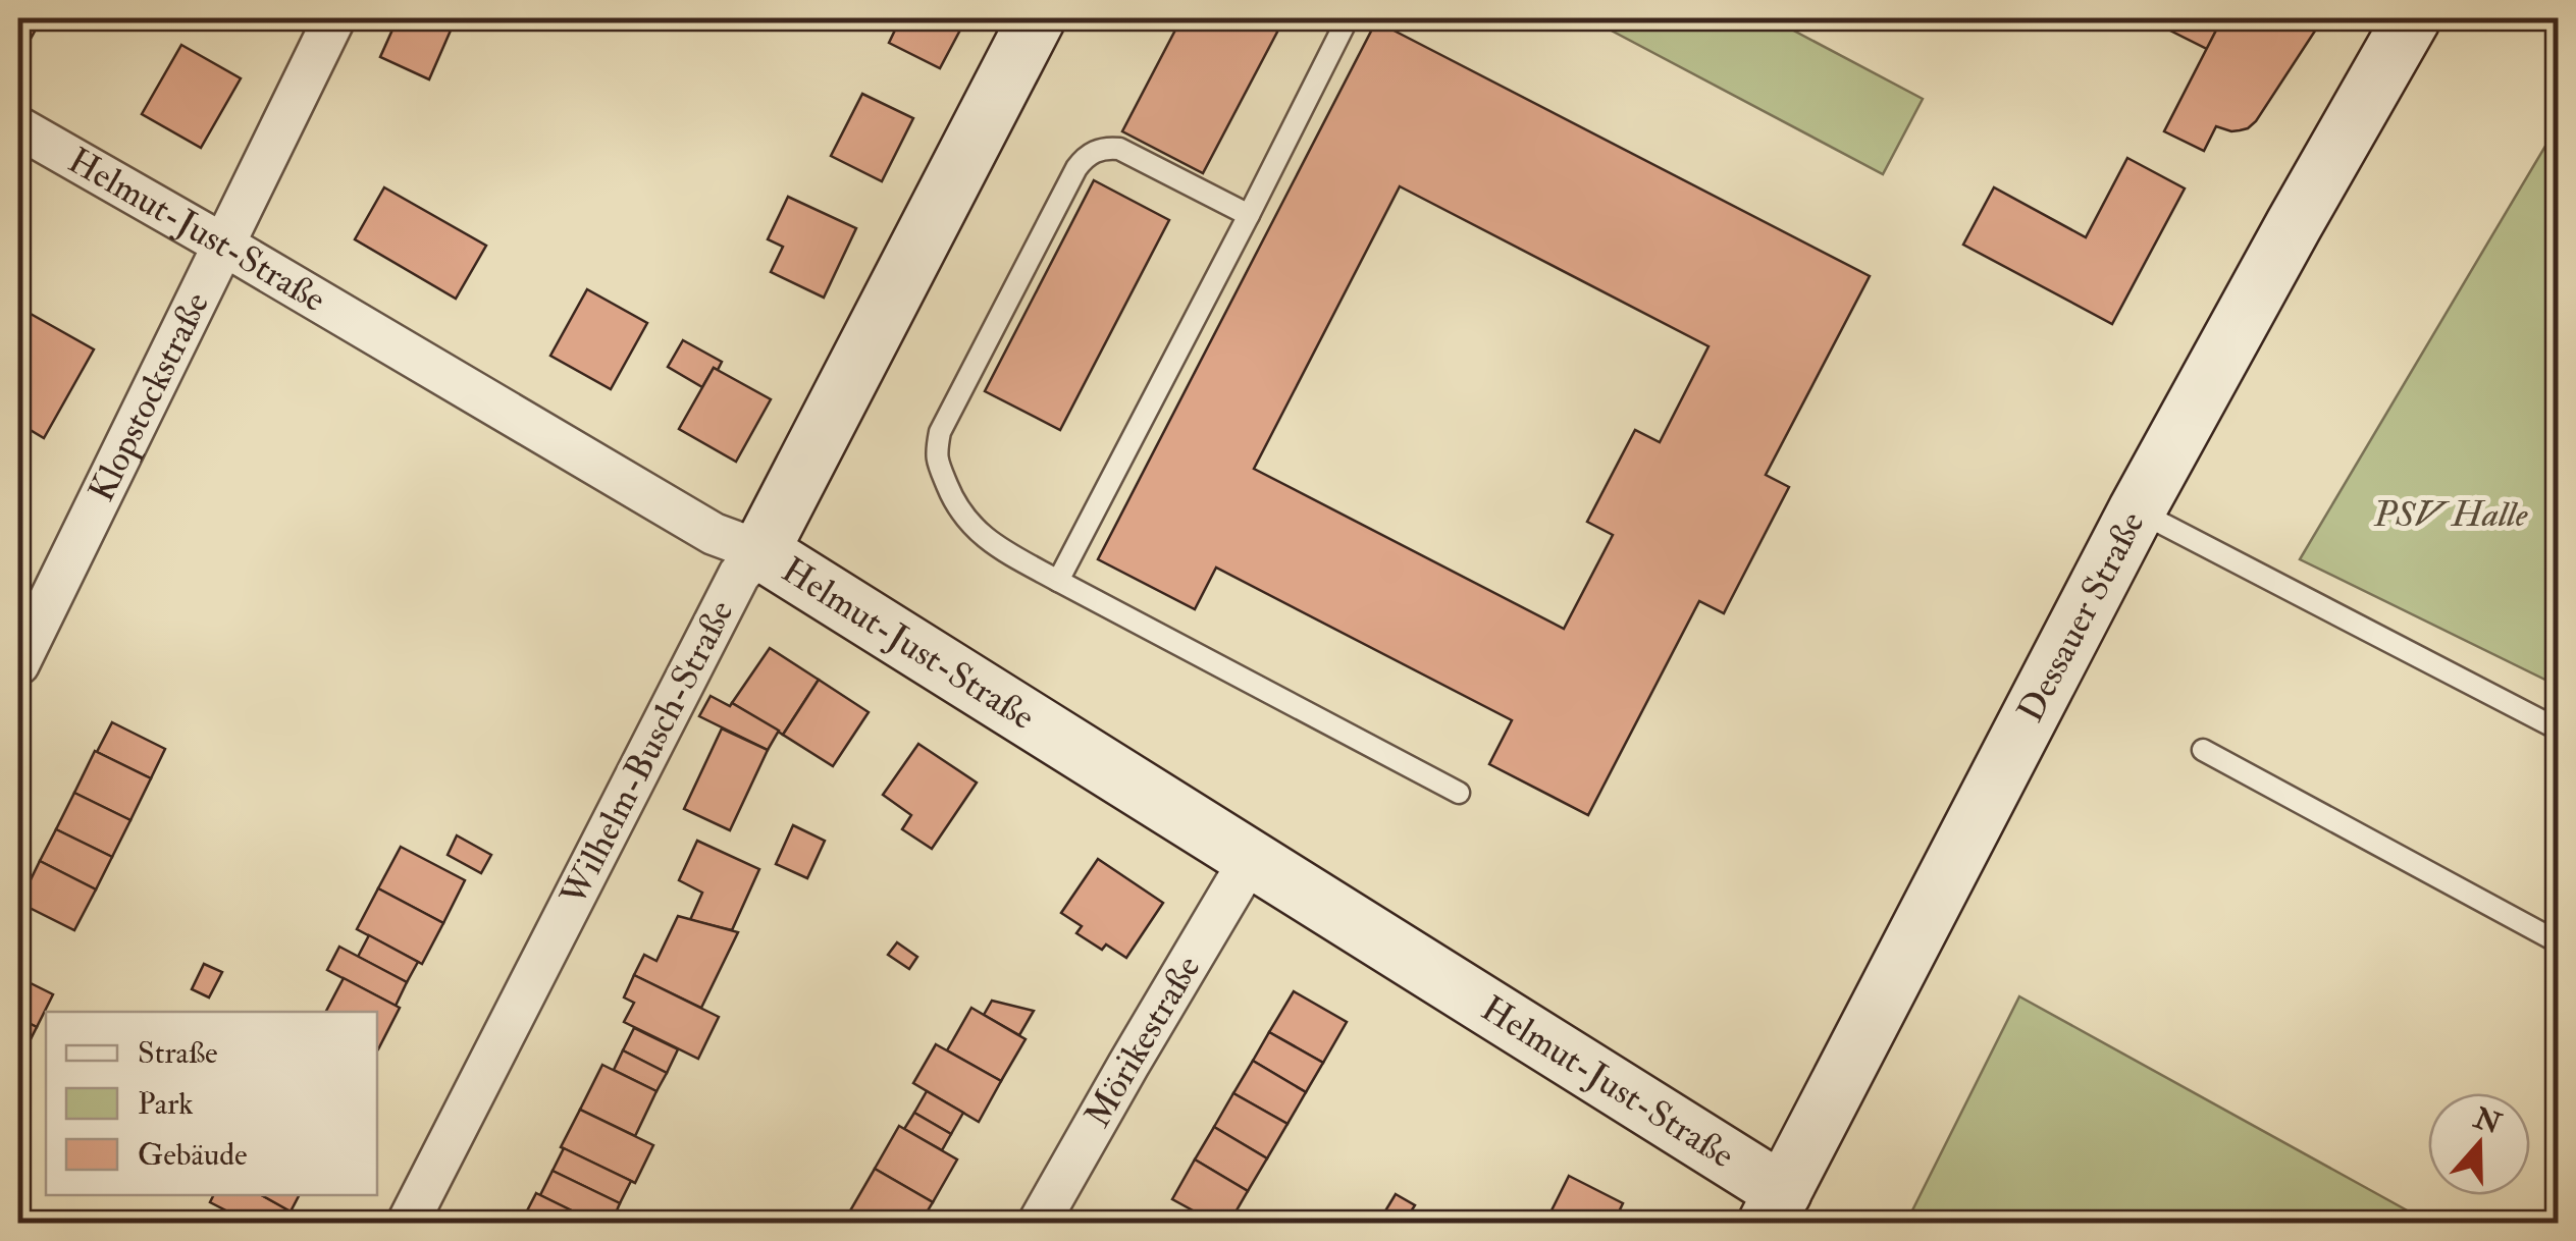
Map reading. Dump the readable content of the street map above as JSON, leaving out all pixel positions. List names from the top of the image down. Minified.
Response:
{"streets":{"street":["Helmut-Just-Straße","Klopstockstraße","Dessauer Straße","Wilhelm-Busch-Straße","Mörikestraße"]},"crossings":[["Helmut-Just-Straße","Klopstockstraße"],["Helmut-Just-Straße","Dessauer Straße"],["Helmut-Just-Straße","Wilhelm-Busch-Straße"],["Helmut-Just-Straße","Mörikestraße"]],"parks":["PSV Halle"],"legend":["Straße","Park","Gebäude"],"north":"top"}
